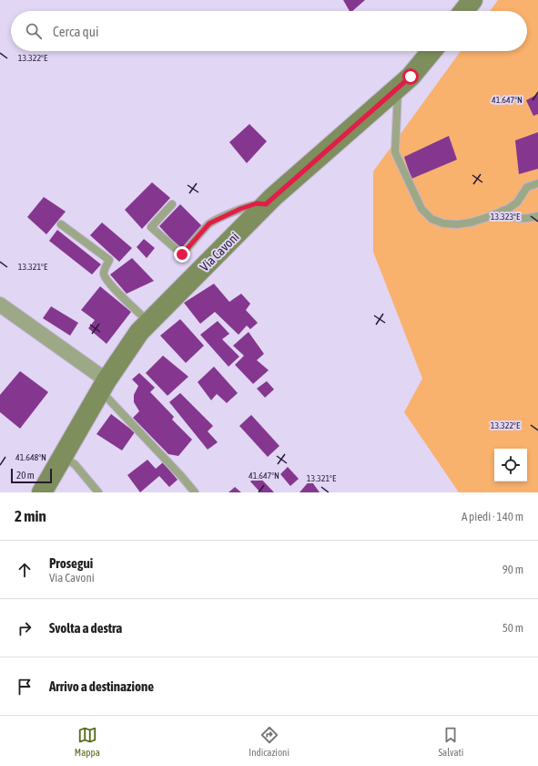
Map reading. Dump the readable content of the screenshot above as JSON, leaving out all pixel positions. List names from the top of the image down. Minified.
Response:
{"streets":{"street":["Via Cavoni"]},"scale_bar":"20 m","page":{"search":"Cerca qui","scale":"20 m","heading":["2 min","A piedi · 140 m"],"list":[["Prosegui","Via Cavoni","90 m"],["Svolta a destra","50 m"],"Arrivo a destinazione"],"nav":["Mappa","Indicazioni","Salvati"]},"coordinates":["13.322°E","41.647°N","13.323°E","13.321°E","41.648°N"]}
